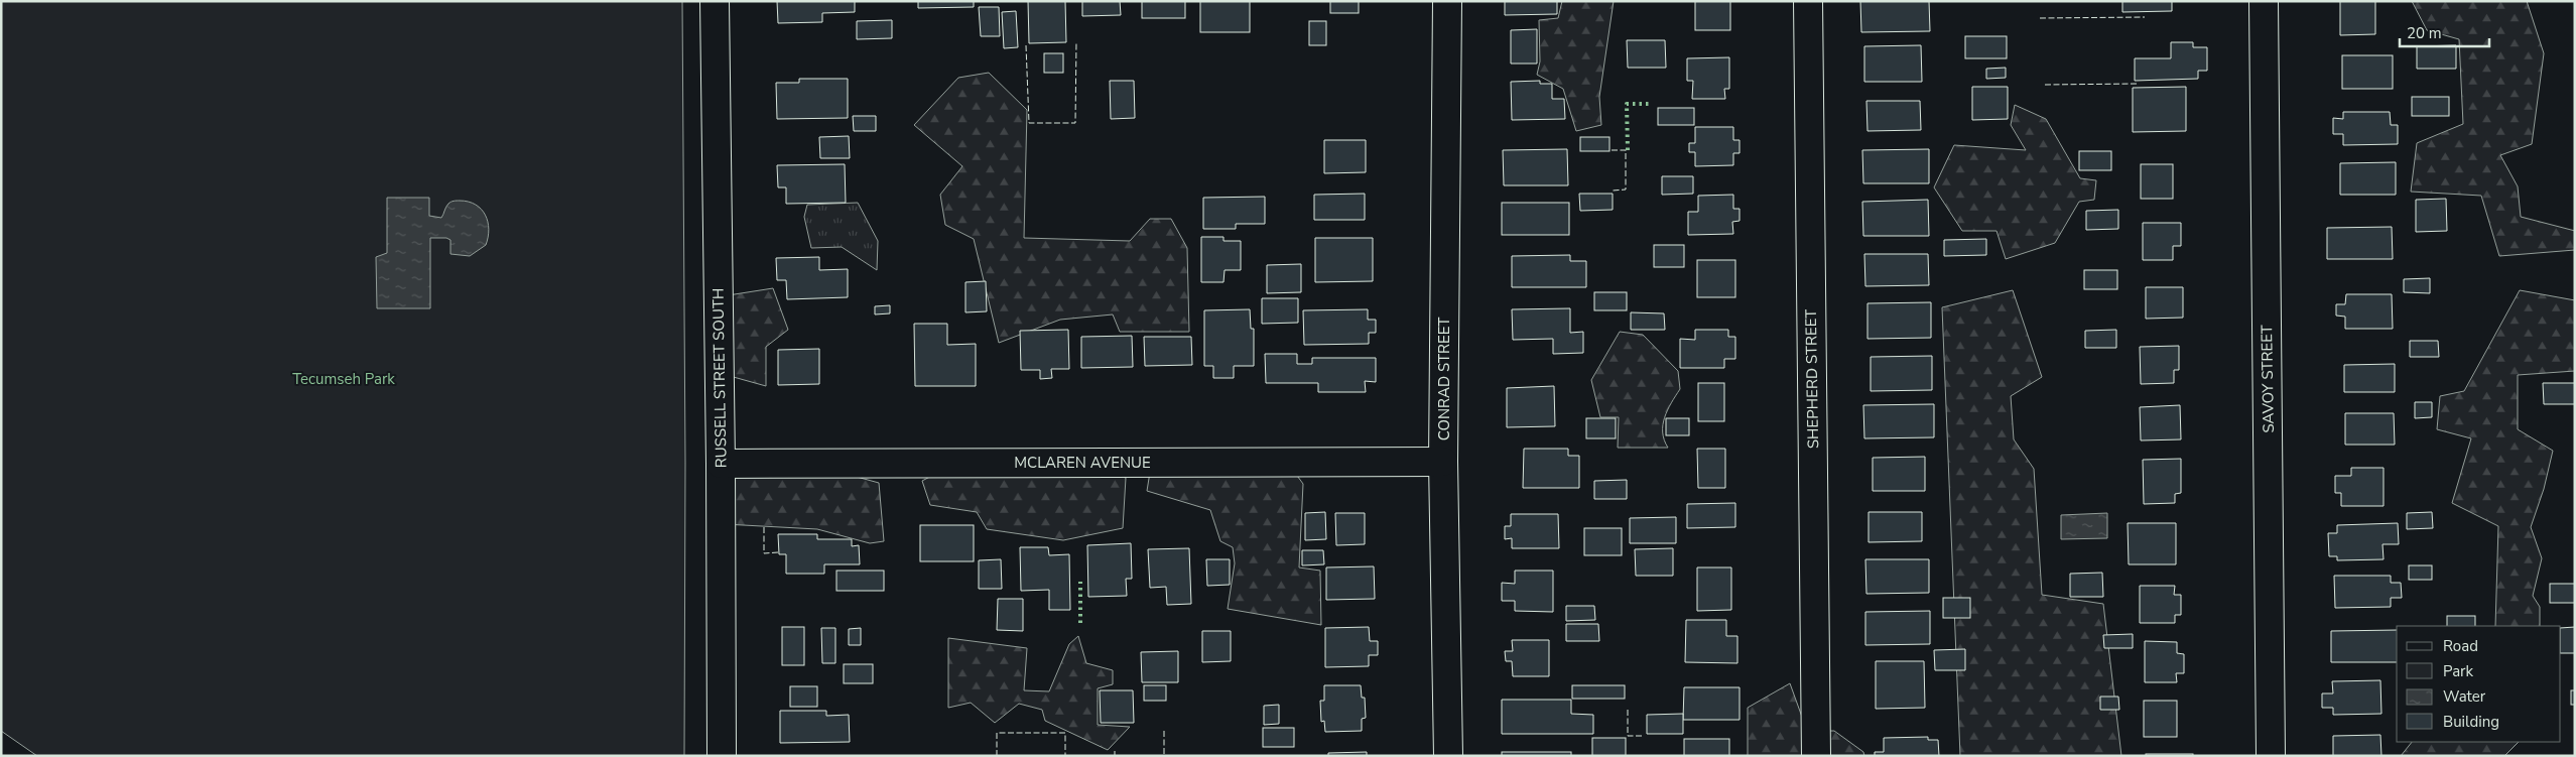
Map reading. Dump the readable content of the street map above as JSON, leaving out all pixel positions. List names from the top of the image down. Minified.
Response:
{"streets":{"street":["RUSSELL STREET SOUTH","CONRAD STREET","SHEPHERD STREET","SAVOY STREET","MCLAREN AVENUE"]},"crossings":[["RUSSELL STREET SOUTH","MCLAREN AVENUE"],["CONRAD STREET","MCLAREN AVENUE"]],"parks":["Tecumseh Park"],"legend":["Road","Park","Water","Building"],"scale_bar":"20 m"}
